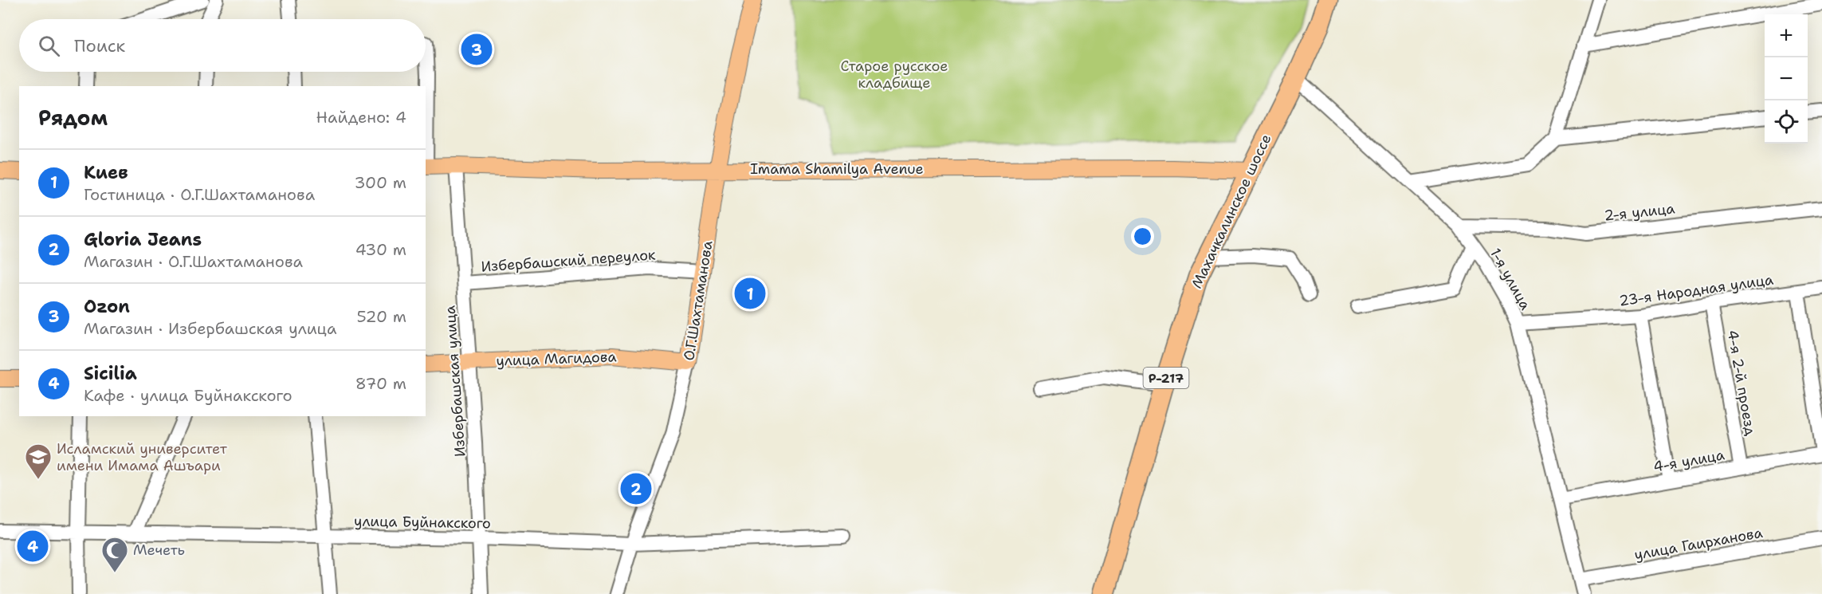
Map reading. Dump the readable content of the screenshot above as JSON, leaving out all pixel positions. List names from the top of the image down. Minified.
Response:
{"streets":{"highway":["Махачкалинское шоссе","Р-217"],"main road":["Imama Shamilya Avenue","О.Г.Шахтаманова","улица Магидова"],"street":["2-я улица","Избербашский переулок","1-я улица","23-я Народная улица","Избербашская улица","4-я 2-й проезд","4-я улица","улица Буйнакского","улица Гаирханова"]},"crossings":[["Imama Shamilya Avenue","Махачкалинское шоссе"],["Imama Shamilya Avenue","О.Г.Шахтаманова"],["Imama Shamilya Avenue","Избербашская улица"],["Махачкалинское шоссе","1-я улица"],["2-я улица","1-я улица"],["Избербашский переулок","О.Г.Шахтаманова"],["Избербашский переулок","Избербашская улица"],["1-я улица","23-я Народная улица"],["1-я улица","4-я улица"],["1-я улица","улица Гаирханова"],["23-я Народная улица","4-я 2-й проезд"],["О.Г.Шахтаманова","улица Магидова"],["О.Г.Шахтаманова","улица Буйнакского"],["улица Магидова","Избербашская улица"],["Избербашская улица","улица Буйнакского"],["4-я 2-й проезд","4-я улица"]],"parks":["Старое русское кладбище"],"places":{"school or university":["Исламский университет имени Имама Ашъари"],"mosque":["Мечеть"]},"page":{"map_buttons":["+","−"],"search":"Поиск","pins":["3","1","2","4"],"heading":["Рядом","Найдено: 4"],"list":[{"mark":"1","name":"Киев","note":"Гостиница · О.Г.Шахтаманова","value":"300 m"},{"mark":"2","name":"Gloria Jeans","note":"Магазин · О.Г.Шахтаманова","value":"430 m"},{"mark":"3","name":"Ozon","note":"Магазин · Избербашская улица","value":"520 m"},{"mark":"4","name":"Sicilia","note":"Кафе · улица Буйнакского","value":"870 m"}]}}
